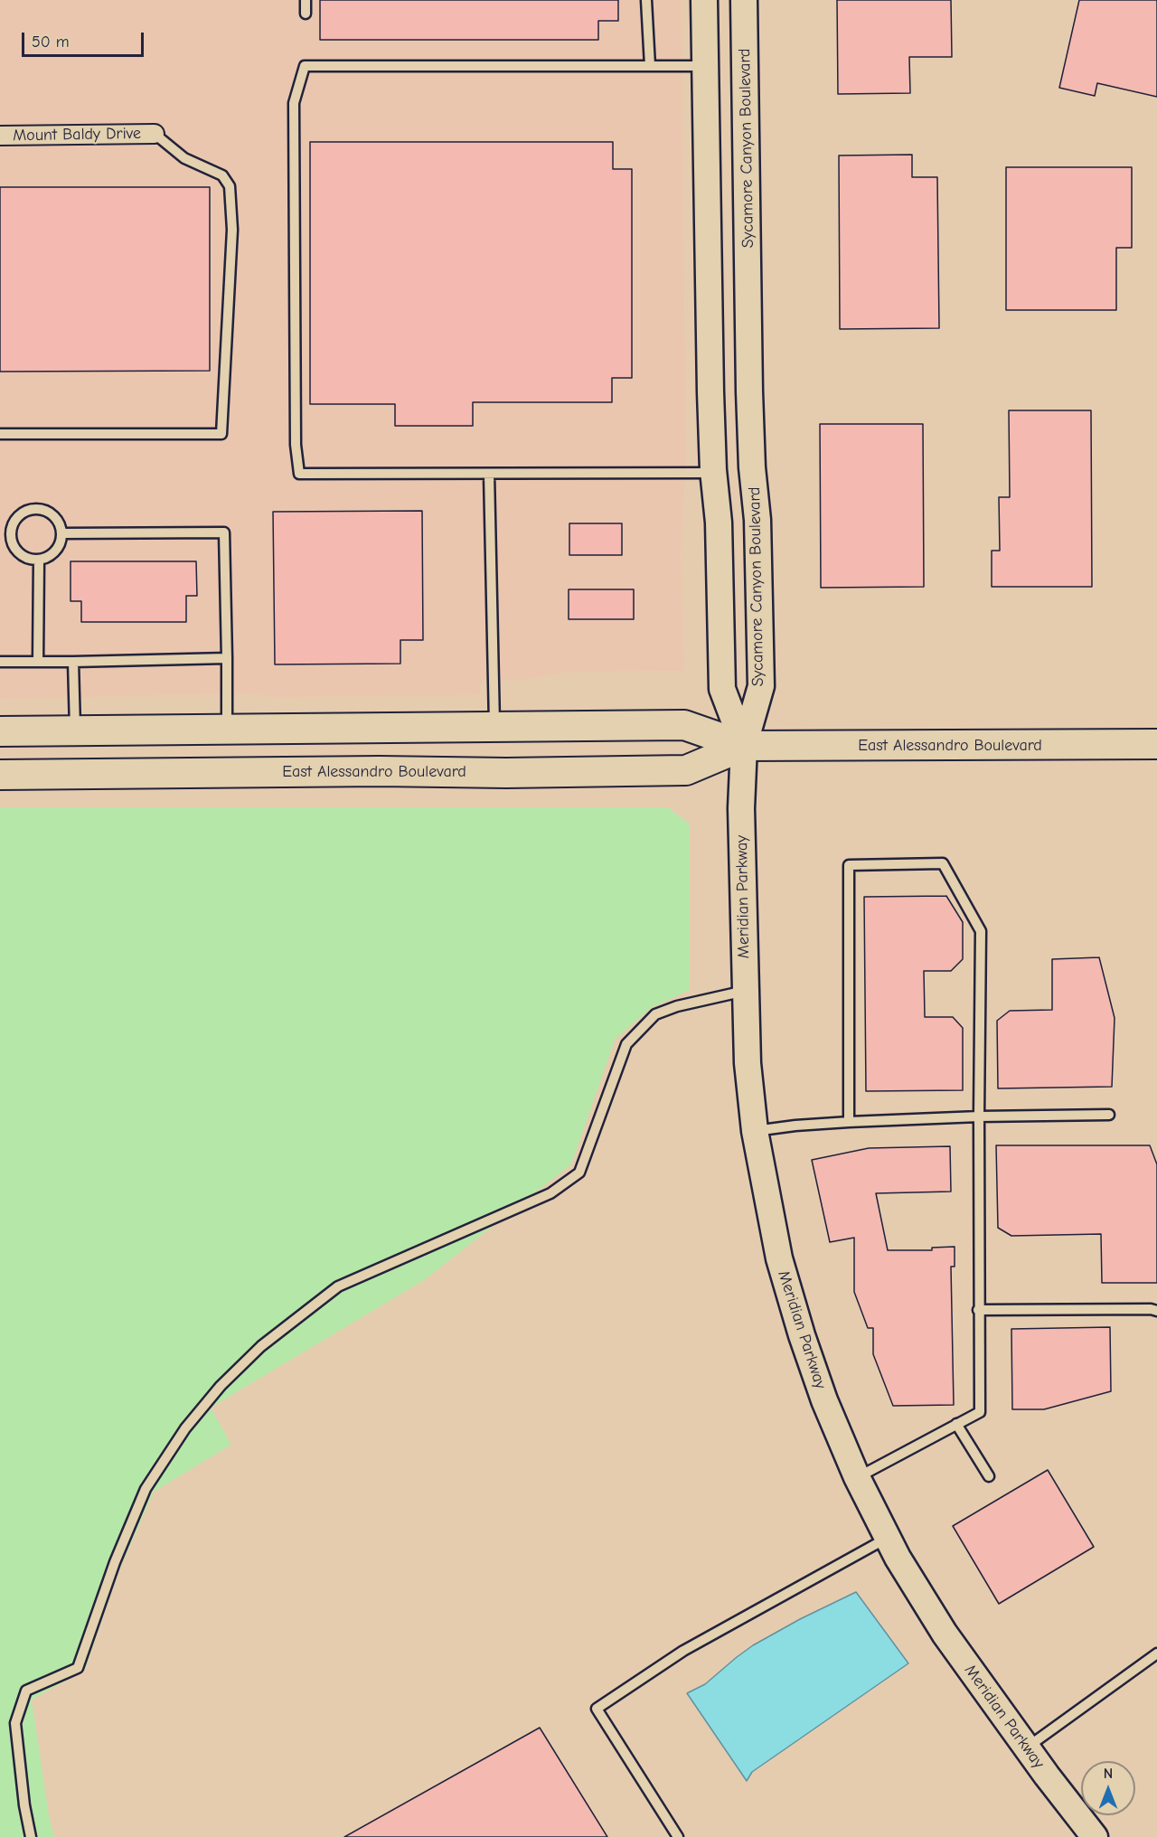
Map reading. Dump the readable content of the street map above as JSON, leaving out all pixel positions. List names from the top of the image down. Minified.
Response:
{"streets":{"main road":["Sycamore Canyon Boulevard","East Alessandro Boulevard","Meridian Parkway"],"street":["Mount Baldy Drive"]},"crossings":[["Sycamore Canyon Boulevard","East Alessandro Boulevard"],["Sycamore Canyon Boulevard","Meridian Parkway"],["East Alessandro Boulevard","Meridian Parkway"]],"scale_bar":"50 m","north":"top"}
